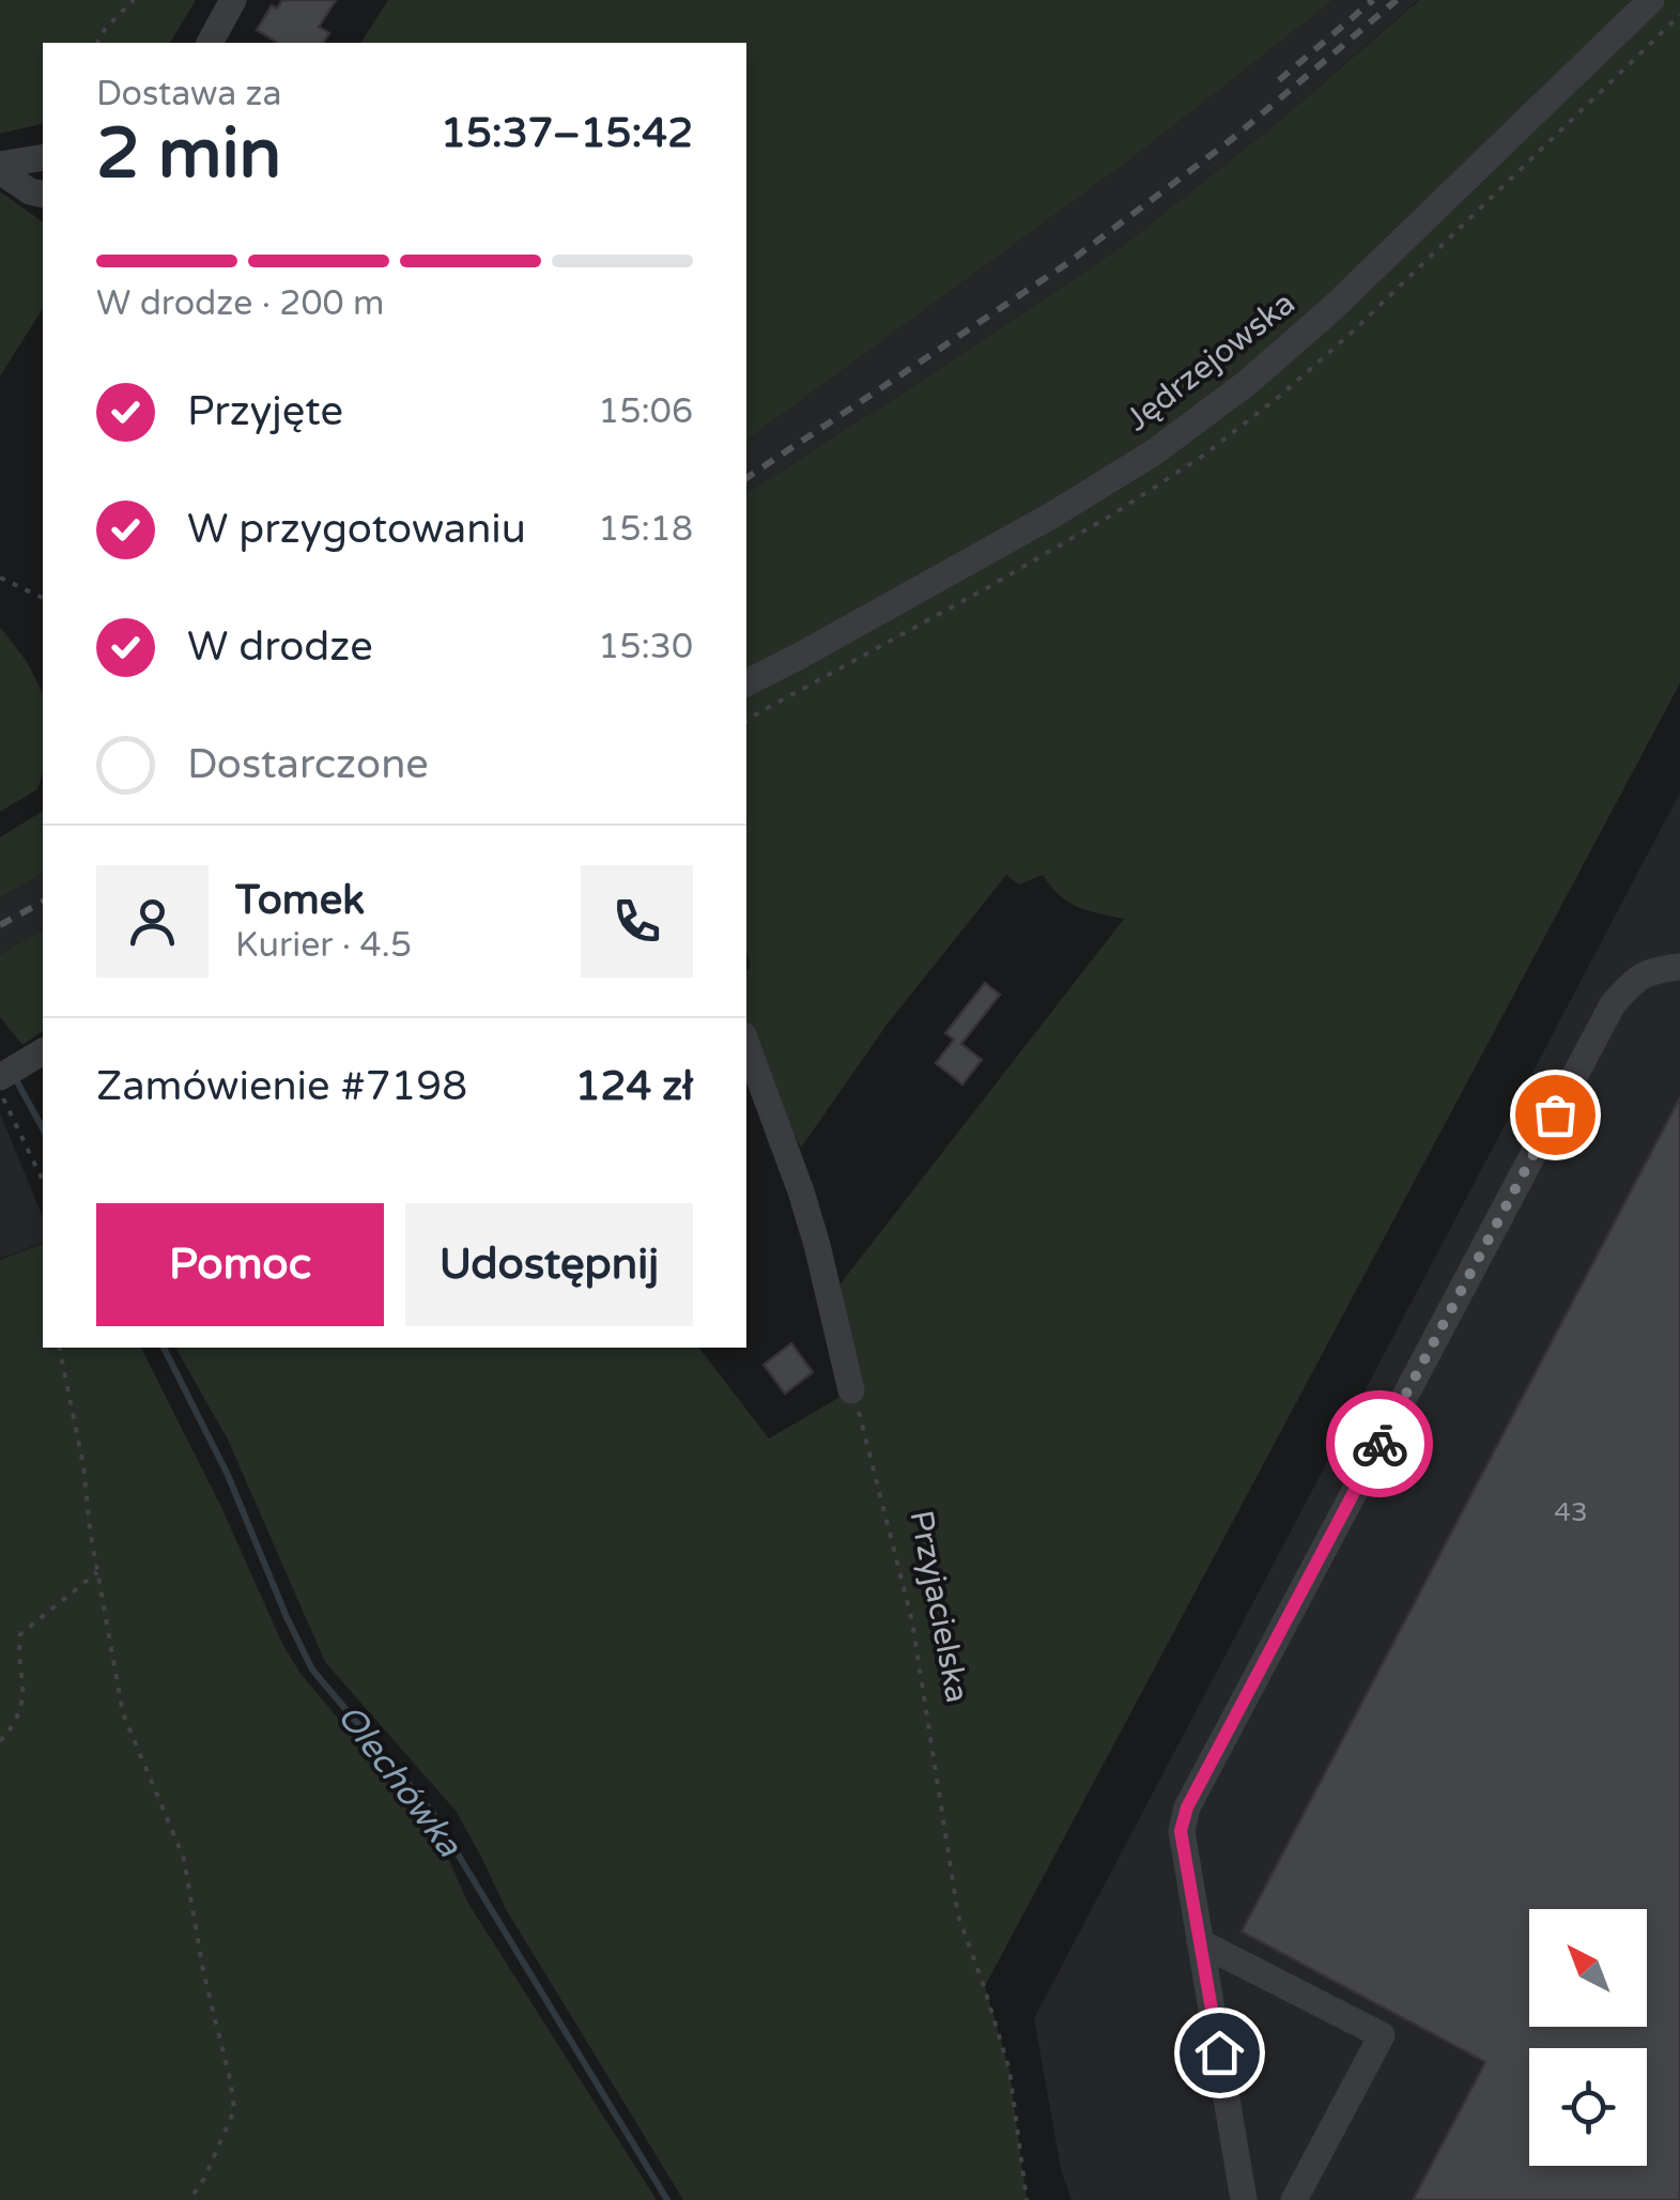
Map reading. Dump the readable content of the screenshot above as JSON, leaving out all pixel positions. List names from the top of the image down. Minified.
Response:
{"streets":{"street":["Jędrzejowska"],"path":["Przyjacielska"]},"water":["Olechówka"],"house_numbers":["43"],"north":"top left","page":{"heading":["2 min","Dostawa za","15:37–15:42"],"panel":["Tomek","Kurier · 4.5","Zamówienie #7198","124 zł"],"bar":"W drodze · 200 m","list":[["Przyjęte","15:06"],["W przygotowaniu","15:18"],["W drodze","15:30"],"Dostarczone"],"buttons":["Pomoc","Udostępnij"]}}
